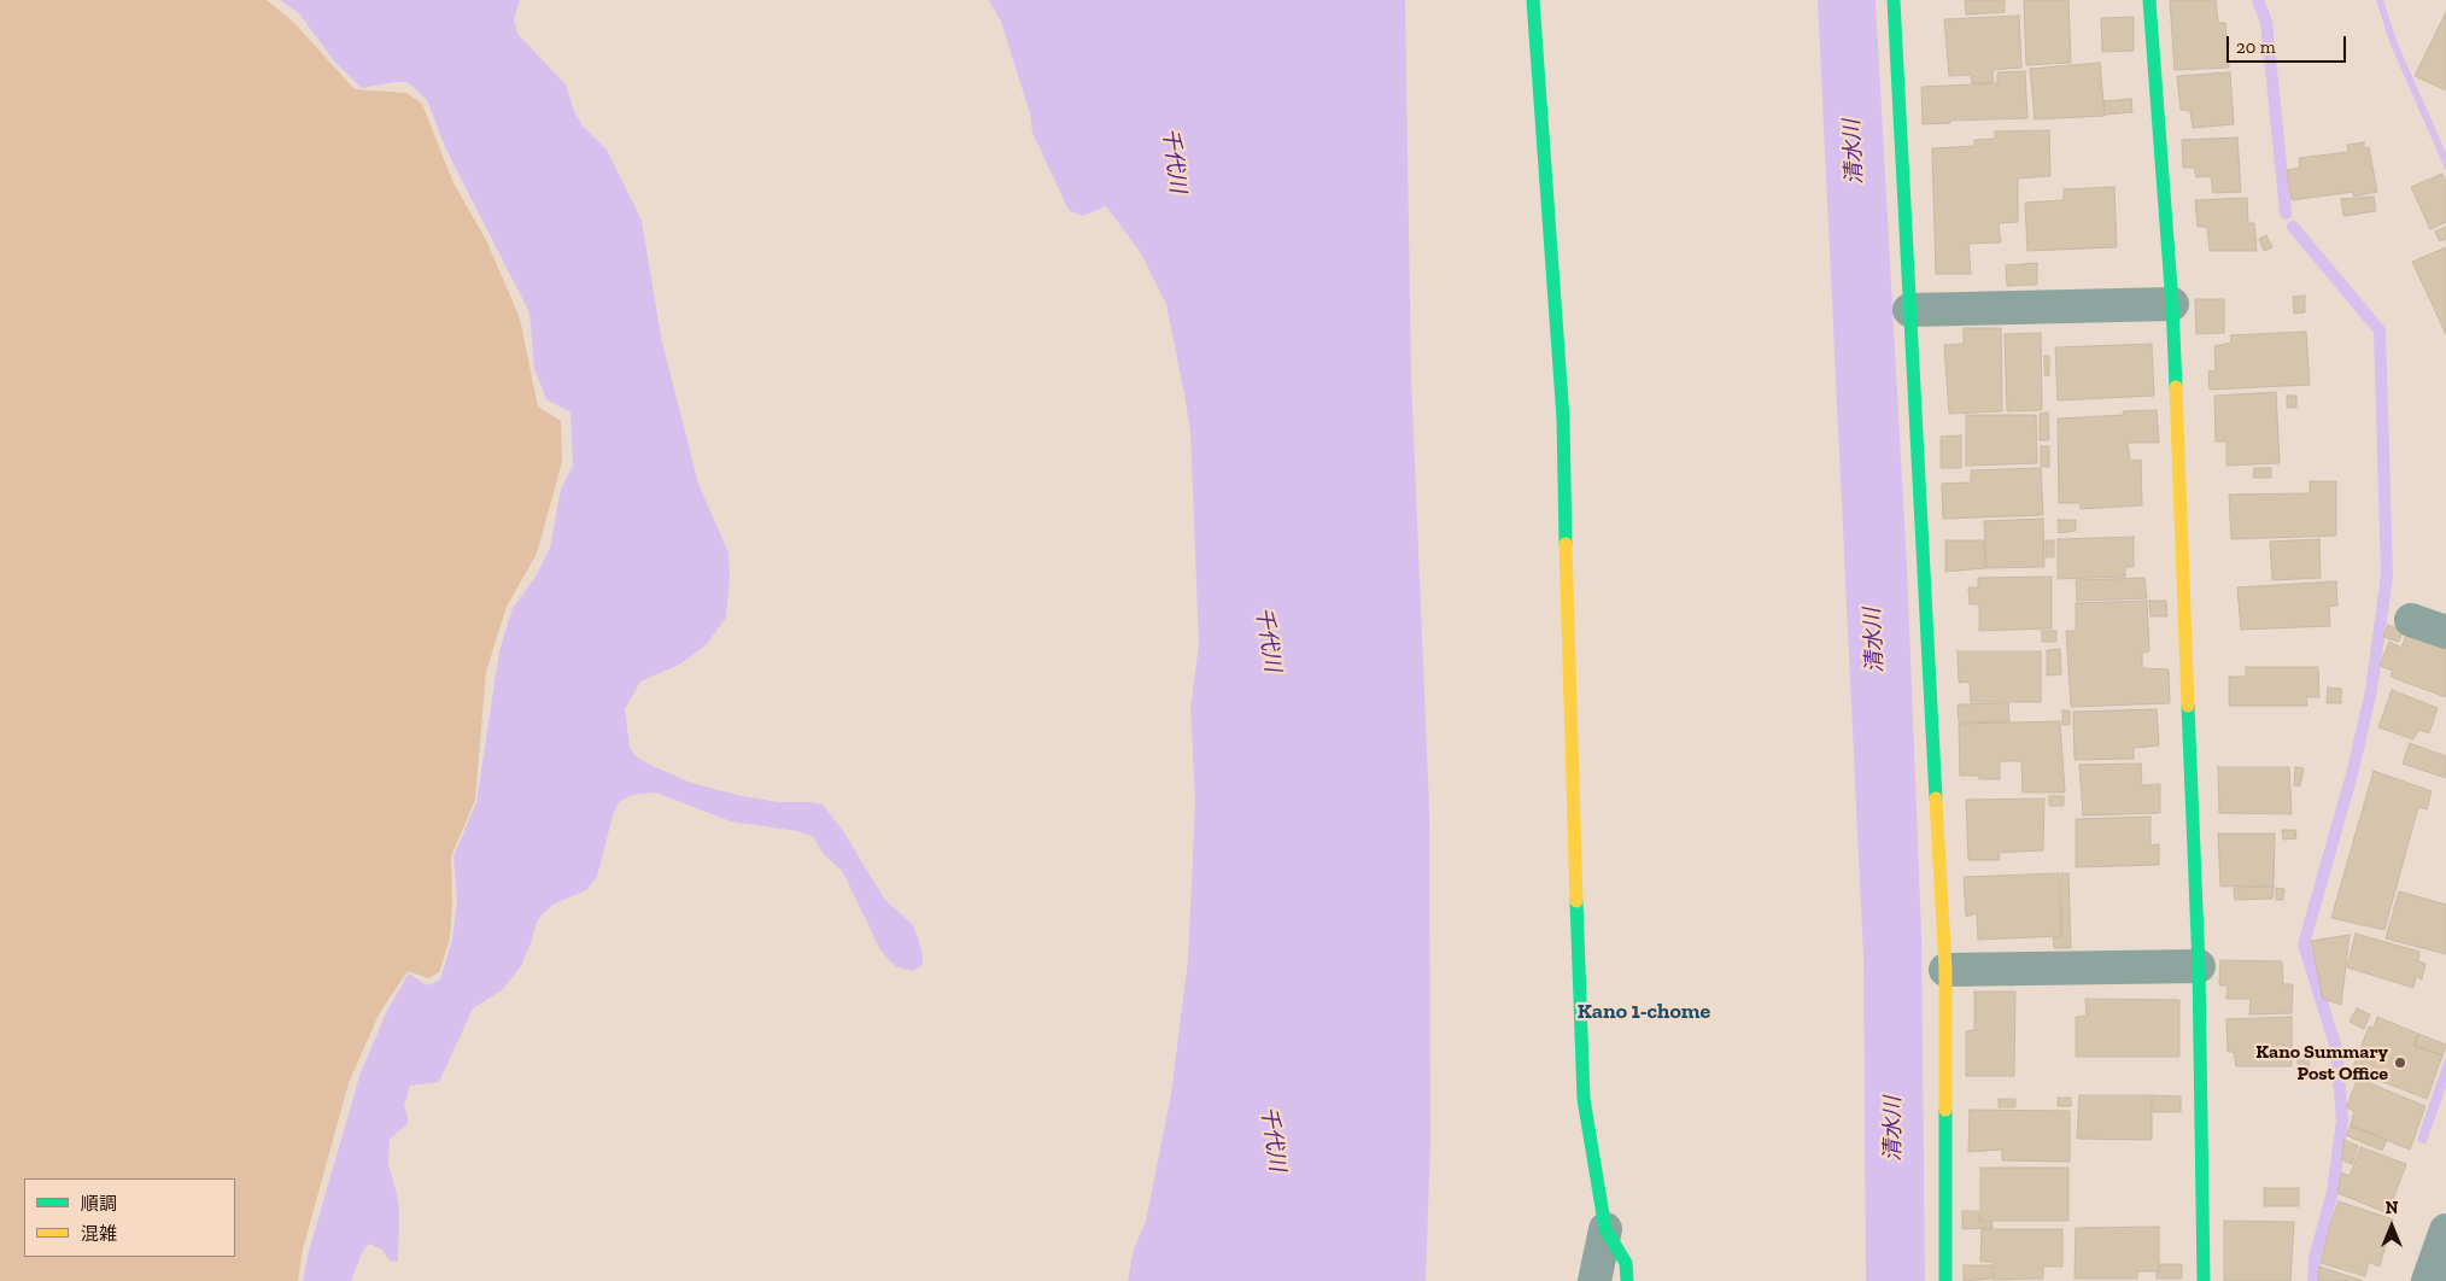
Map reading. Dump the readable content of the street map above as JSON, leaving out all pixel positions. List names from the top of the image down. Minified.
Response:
{"districts":["Kano 1-chome"],"water":["清水川","千代川"],"places":["Kano Summary Post Office"],"legend":["順調","混雑"],"scale_bar":"20 m","north":"top"}
